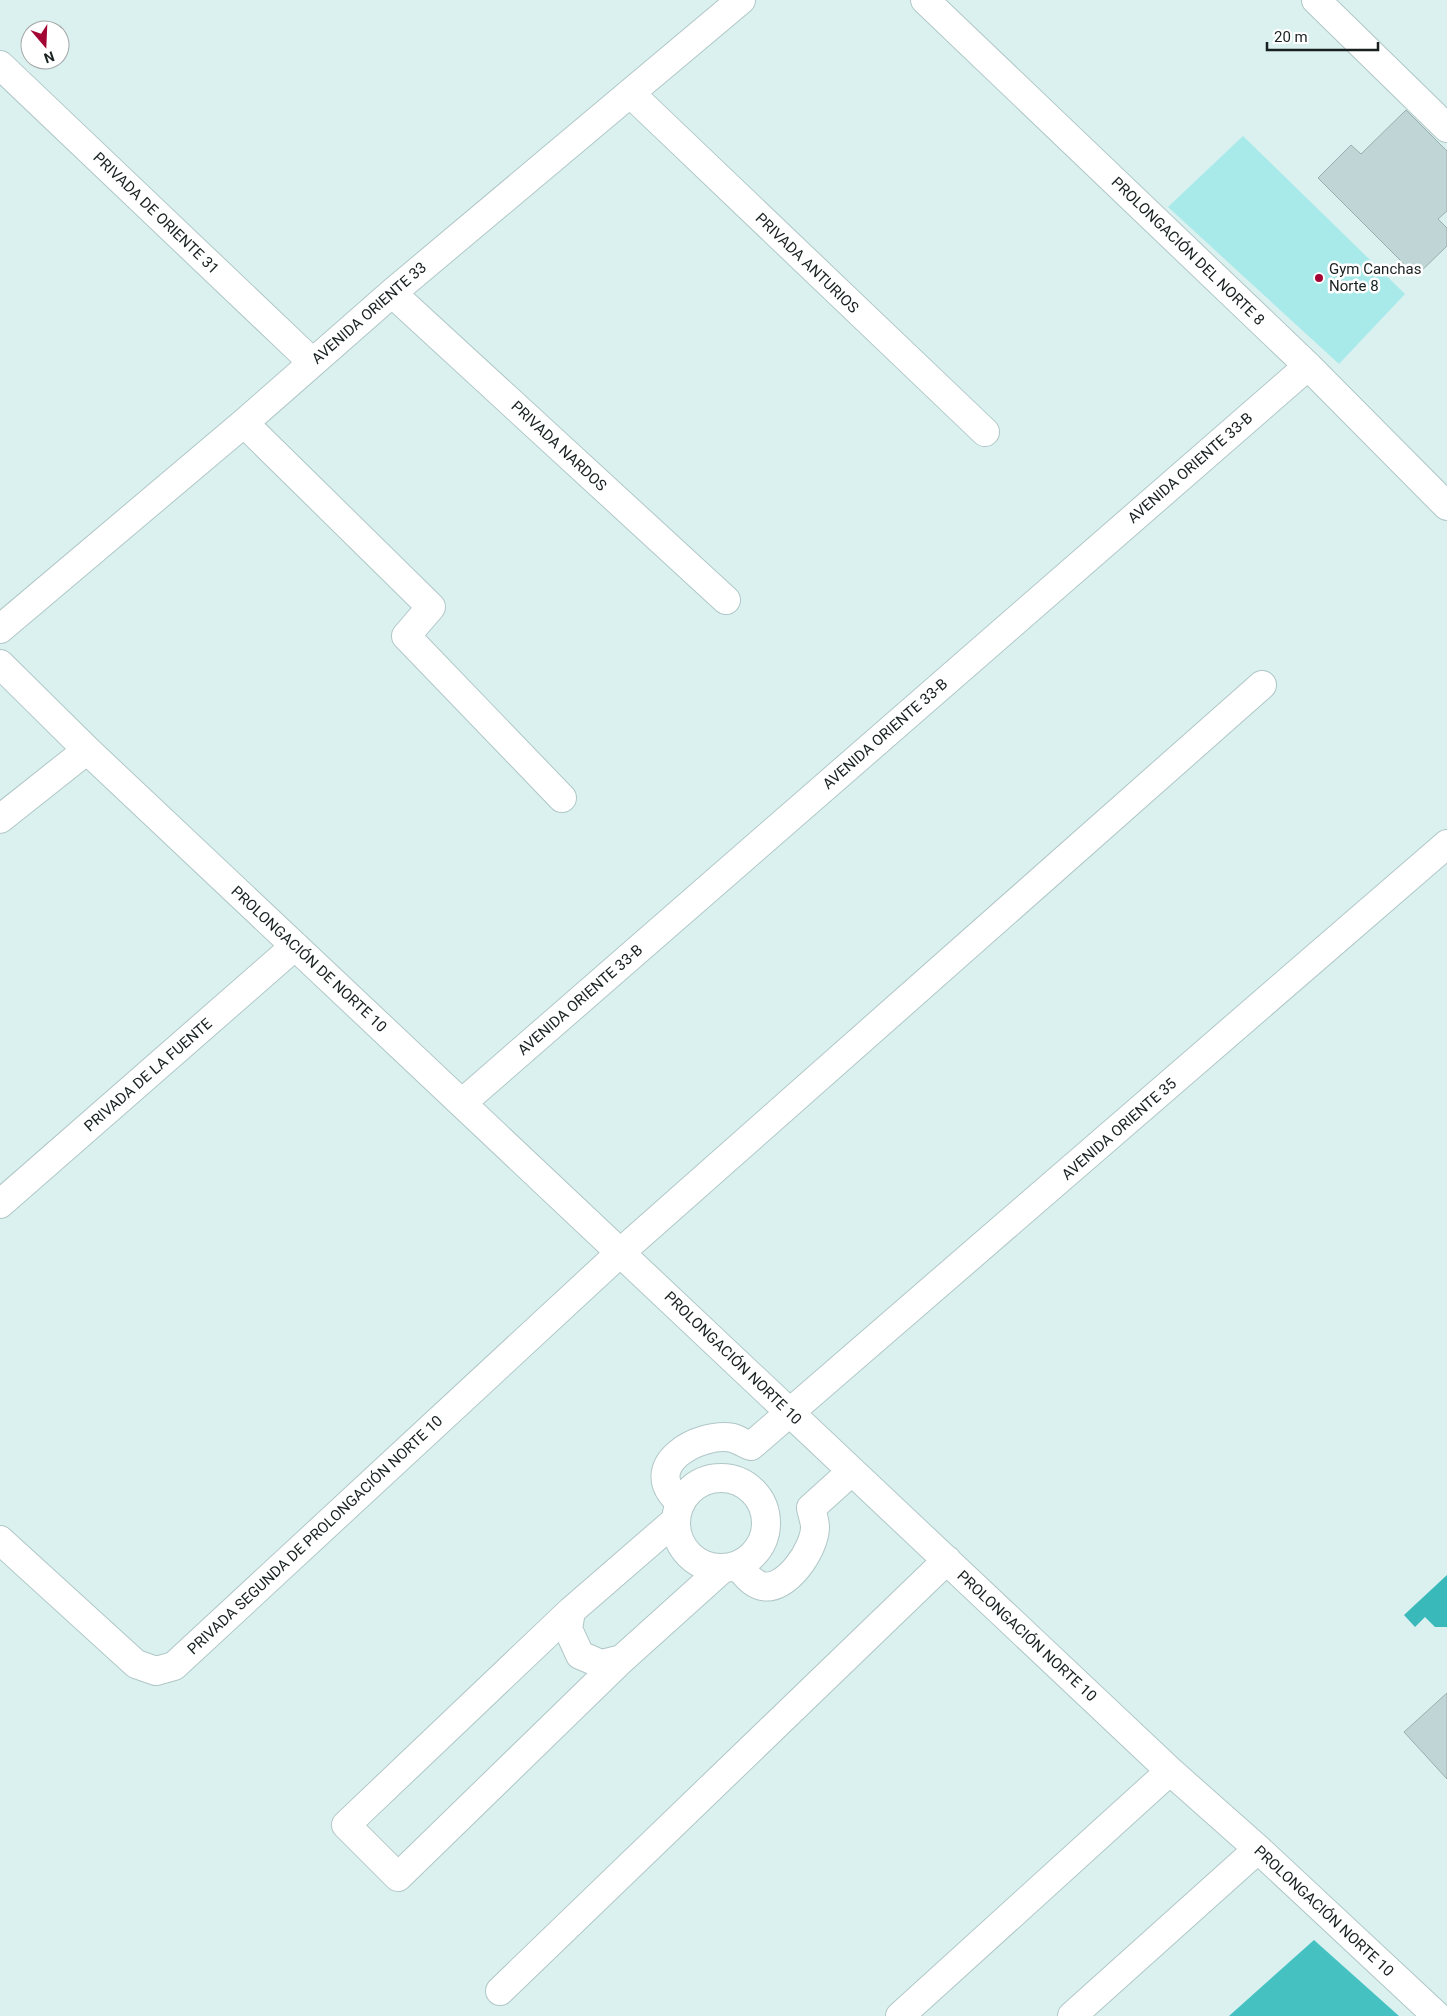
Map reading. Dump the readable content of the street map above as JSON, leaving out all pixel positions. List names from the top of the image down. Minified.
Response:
{"streets":{"street":["PRIVADA DE ORIENTE 31","PROLONGACIÓN DEL NORTE 8","PRIVADA ANTURIOS","AVENIDA ORIENTE 33","PRIVADA NARDOS","AVENIDA ORIENTE 33-B","PROLONGACIÓN DE NORTE 10","PRIVADA DE LA FUENTE","AVENIDA ORIENTE 35","PROLONGACIÓN NORTE 10","PRIVADA SEGUNDA DE PROLONGACIÓN NORTE 10"]},"crossings":[["PRIVADA DE ORIENTE 31","AVENIDA ORIENTE 33"],["PROLONGACIÓN DEL NORTE 8","AVENIDA ORIENTE 33-B"],["PRIVADA ANTURIOS","AVENIDA ORIENTE 33"],["AVENIDA ORIENTE 33","PRIVADA NARDOS"],["AVENIDA ORIENTE 33-B","PROLONGACIÓN DE NORTE 10"],["PROLONGACIÓN DE NORTE 10","PRIVADA DE LA FUENTE"],["PROLONGACIÓN DE NORTE 10","PROLONGACIÓN NORTE 10"],["PROLONGACIÓN DE NORTE 10","PRIVADA SEGUNDA DE PROLONGACIÓN NORTE 10"],["AVENIDA ORIENTE 35","PROLONGACIÓN NORTE 10"],["PROLONGACIÓN NORTE 10","PRIVADA SEGUNDA DE PROLONGACIÓN NORTE 10"]],"places":["Gym Canchas Norte 8"],"scale_bar":"20 m","north":"bottom"}
